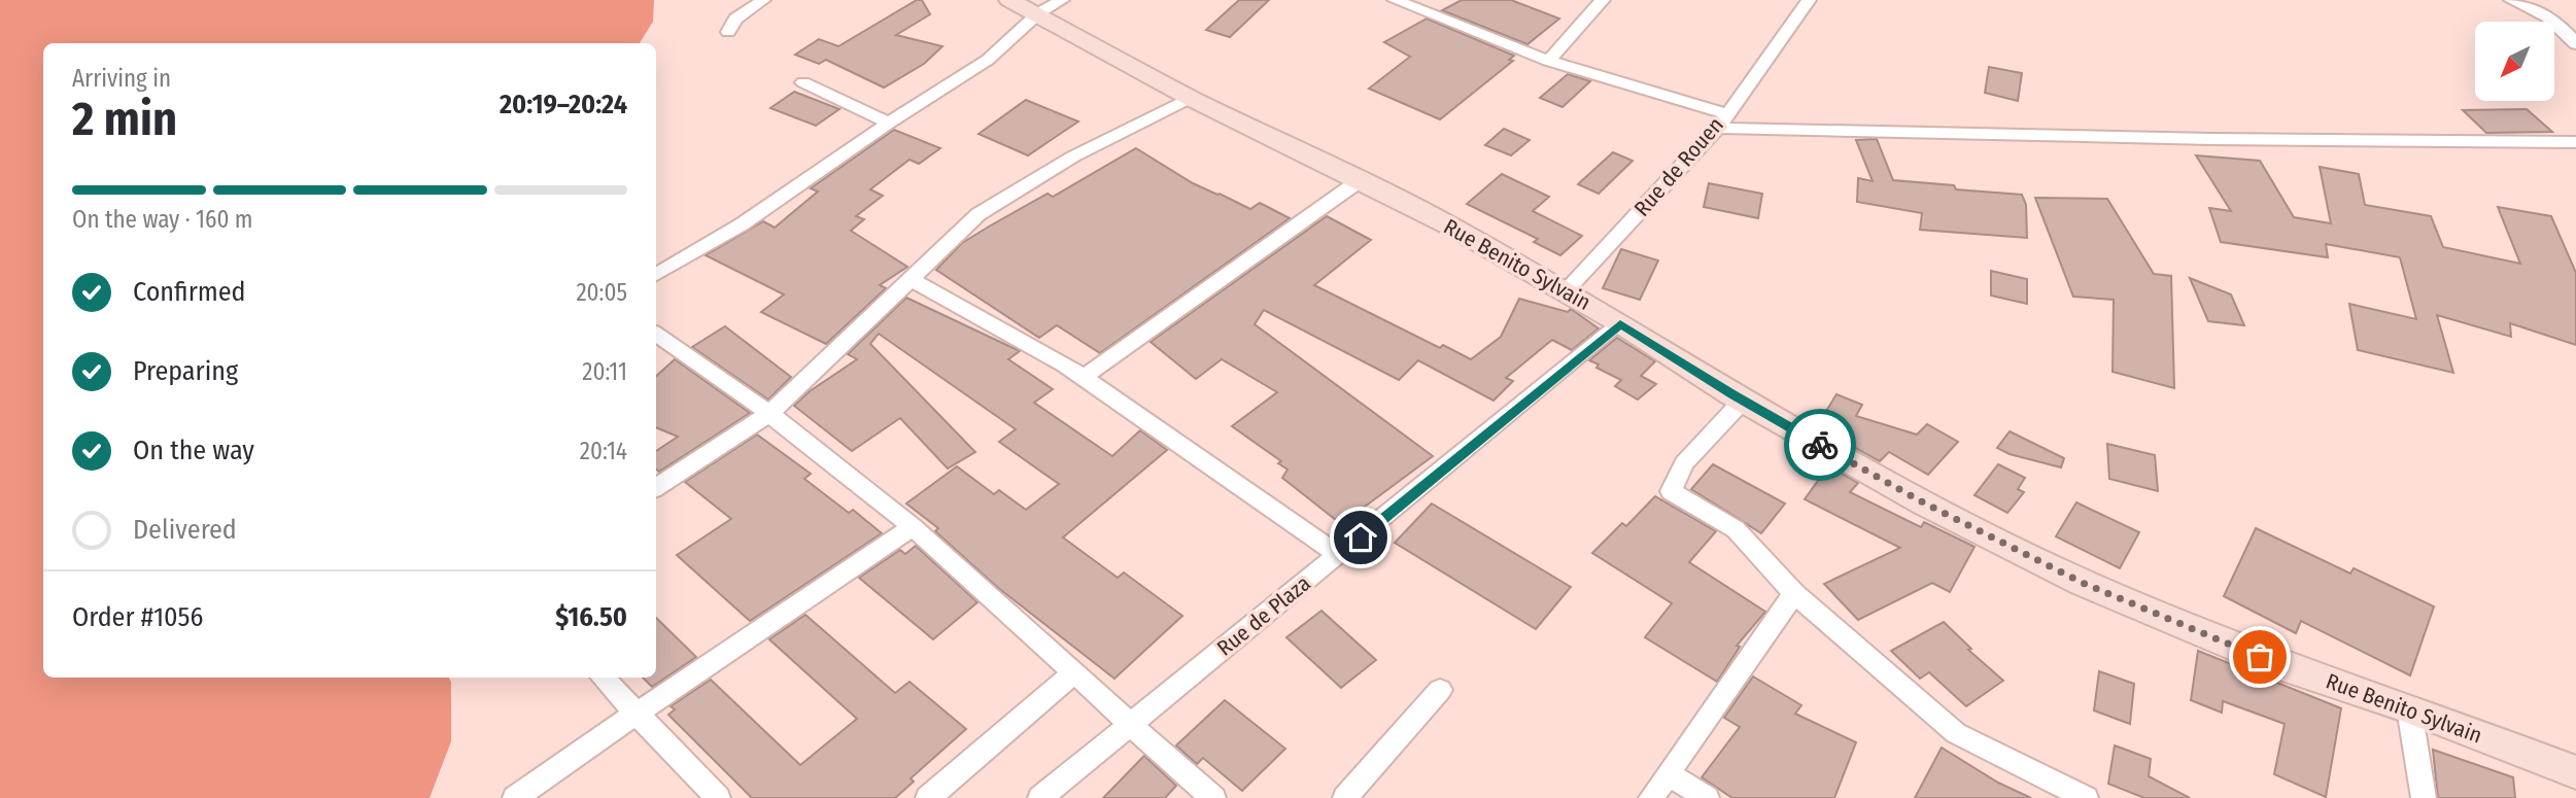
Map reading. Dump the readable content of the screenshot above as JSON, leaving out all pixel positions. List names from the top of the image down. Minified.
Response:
{"streets":{"main road":["Rue Benito Sylvain"],"street":["Rue de Rouen","Rue de Plaza"]},"crossings":[["Rue de Rouen","Rue Benito Sylvain"],["Rue Benito Sylvain","Rue de Plaza"]],"north":"bottom left","page":{"heading":["2 min","Arriving in","20:19–20:24"],"panel":["Order #1056","$16.50"],"bar":"On the way · 160 m","list":[["Confirmed","20:05"],["Preparing","20:11"],["On the way","20:14"],"Delivered"]}}
